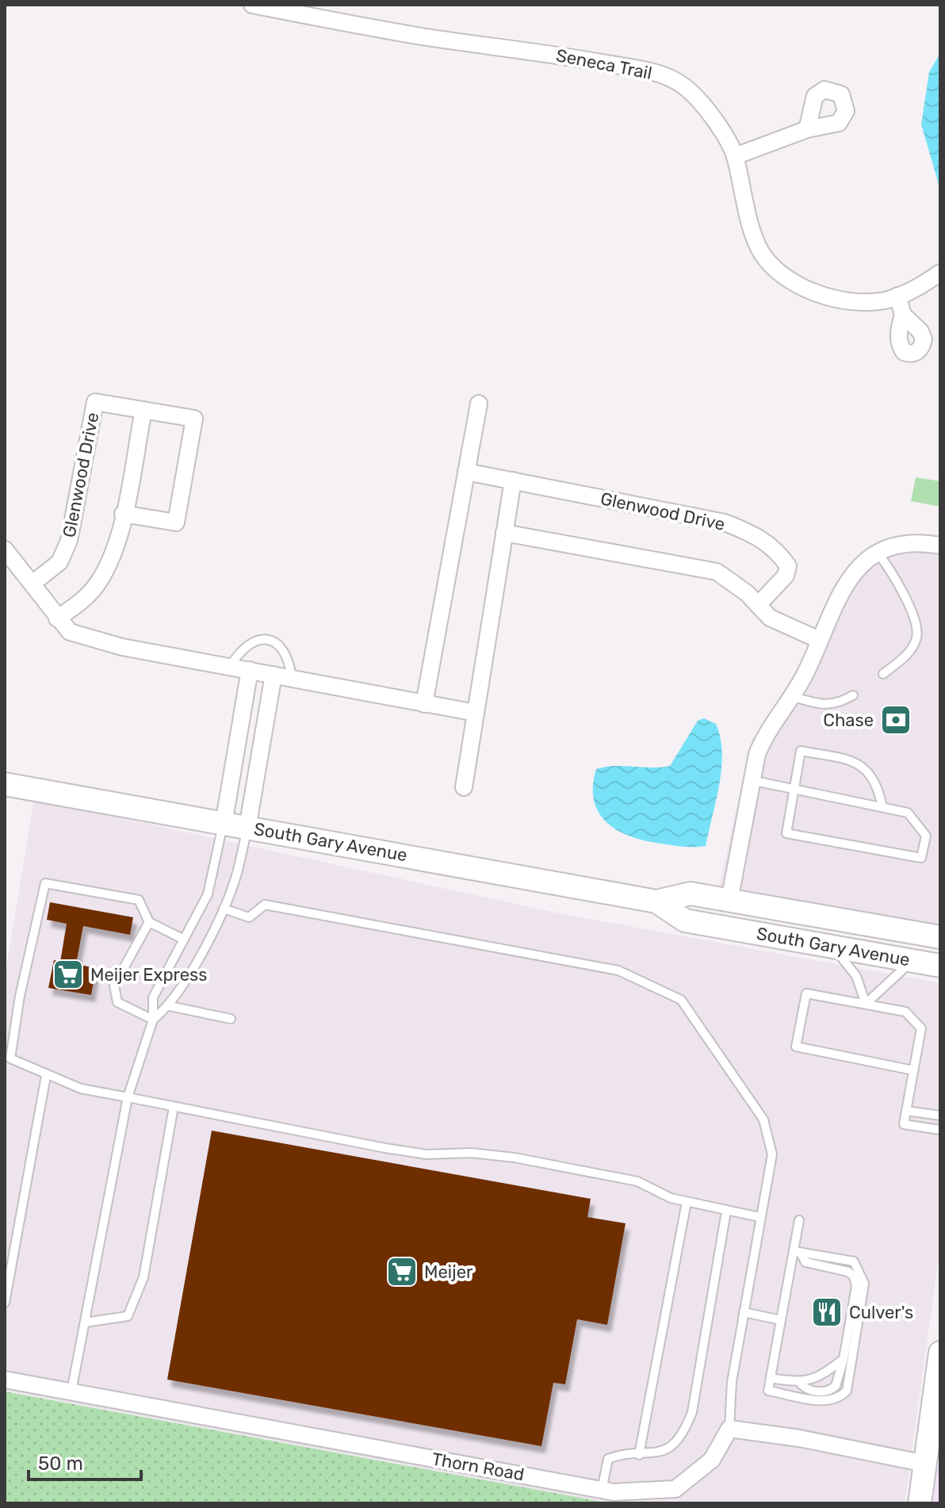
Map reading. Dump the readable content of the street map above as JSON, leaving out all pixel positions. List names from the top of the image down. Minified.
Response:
{"streets":{"main road":["South Gary Avenue"],"street":["Seneca Trail","Glenwood Drive","Thorn Road"]},"places":{"bank":["Chase"],"supermarket":["Meijer Express","Meijer"],"restaurant":["Culver's"]},"scale_bar":"50 m"}
